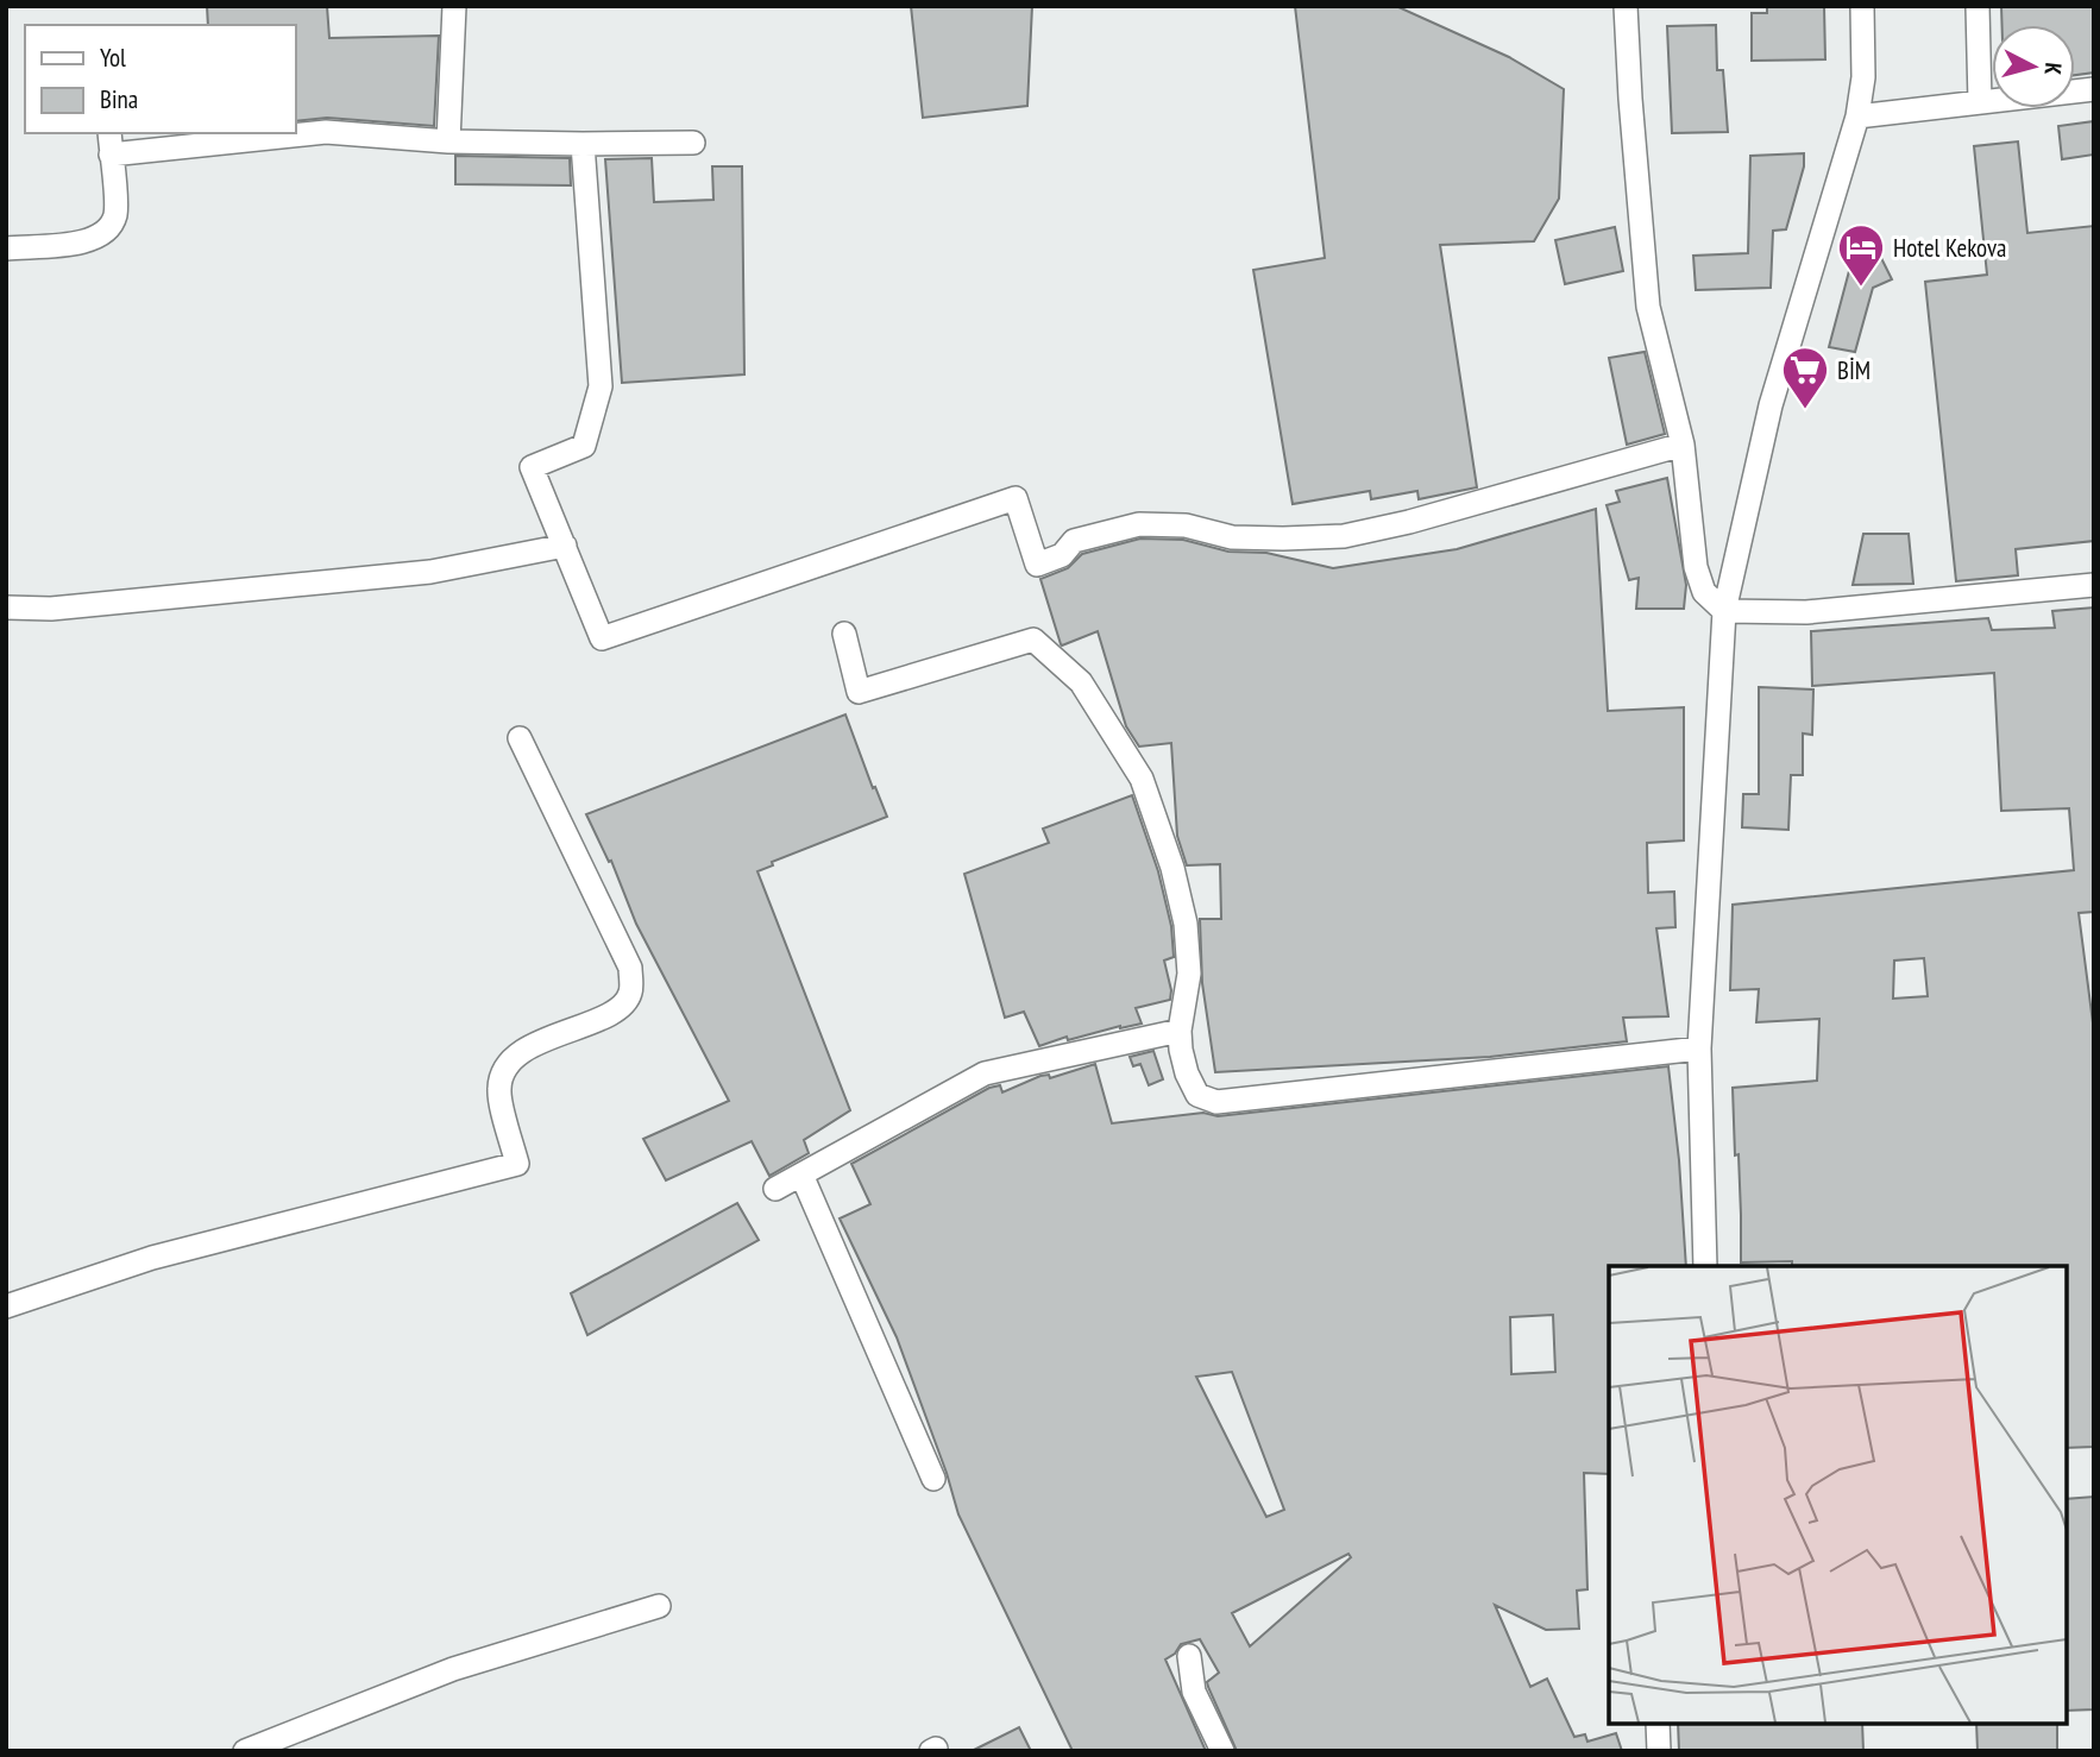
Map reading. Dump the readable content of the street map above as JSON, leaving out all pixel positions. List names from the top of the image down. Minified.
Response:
{"places":{"hotel":["Hotel Kekova"],"supermarket":["BİM"]},"legend":["Yol","Bina"],"north":"right"}
